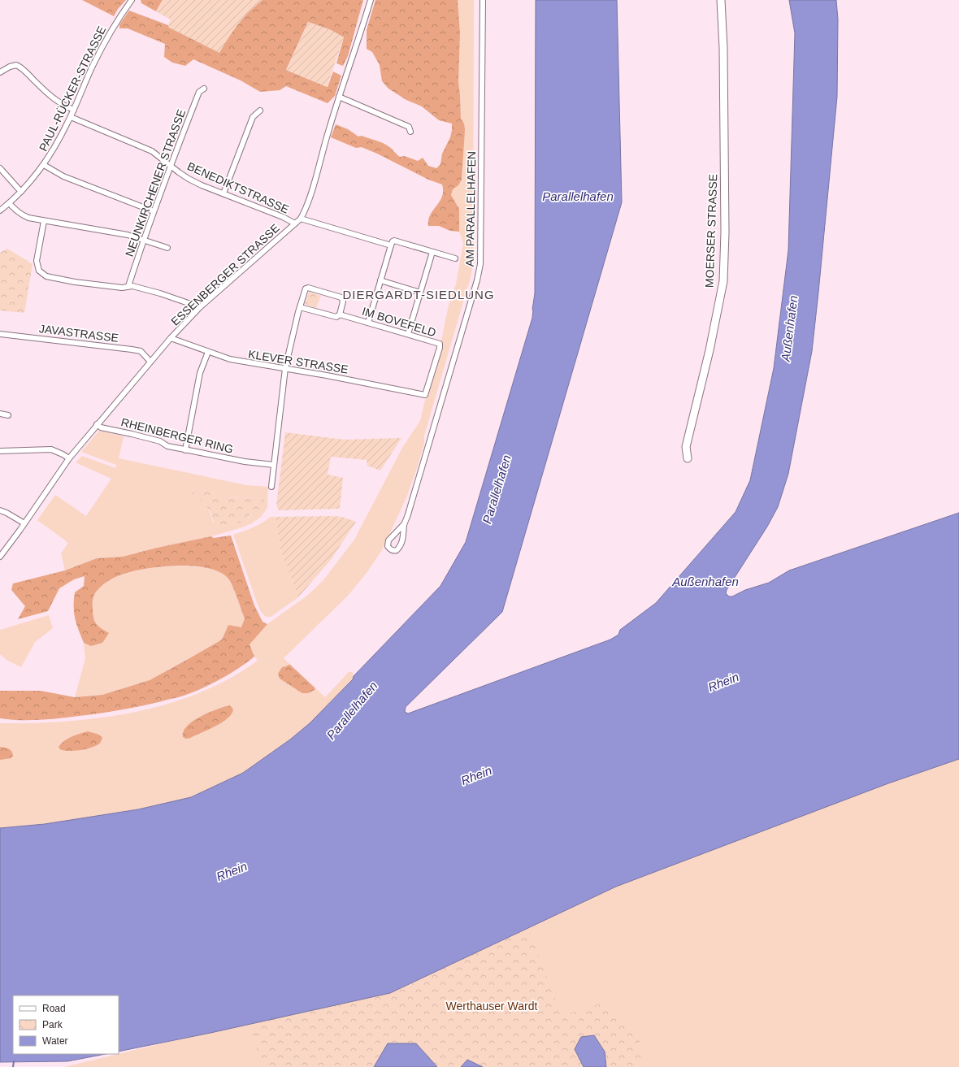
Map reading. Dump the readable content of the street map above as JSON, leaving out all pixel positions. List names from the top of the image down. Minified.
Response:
{"streets":{"street":["PAUL-RÜCKER-STRASSE","NEUNKIRCHENER STRASSE","BENEDIKTSTRASSE","AM PARALLELHAFEN","MOERSER STRASSE","ESSENBERGER STRASSE","IM BOVEFELD","JAVASTRASSE","KLEVER STRASSE","RHEINBERGER RING"]},"crossings":[["PAUL-RÜCKER-STRASSE","BENEDIKTSTRASSE"],["NEUNKIRCHENER STRASSE","BENEDIKTSTRASSE"],["BENEDIKTSTRASSE","ESSENBERGER STRASSE"],["ESSENBERGER STRASSE","JAVASTRASSE"],["ESSENBERGER STRASSE","KLEVER STRASSE"],["ESSENBERGER STRASSE","RHEINBERGER RING"],["IM BOVEFELD","KLEVER STRASSE"]],"districts":["DIERGARDT-SIEDLUNG"],"water":["Parallelhafen","Außenhafen","Rhein"],"parks":["Werthauser Wardt"],"legend":["Road","Park","Water"]}
